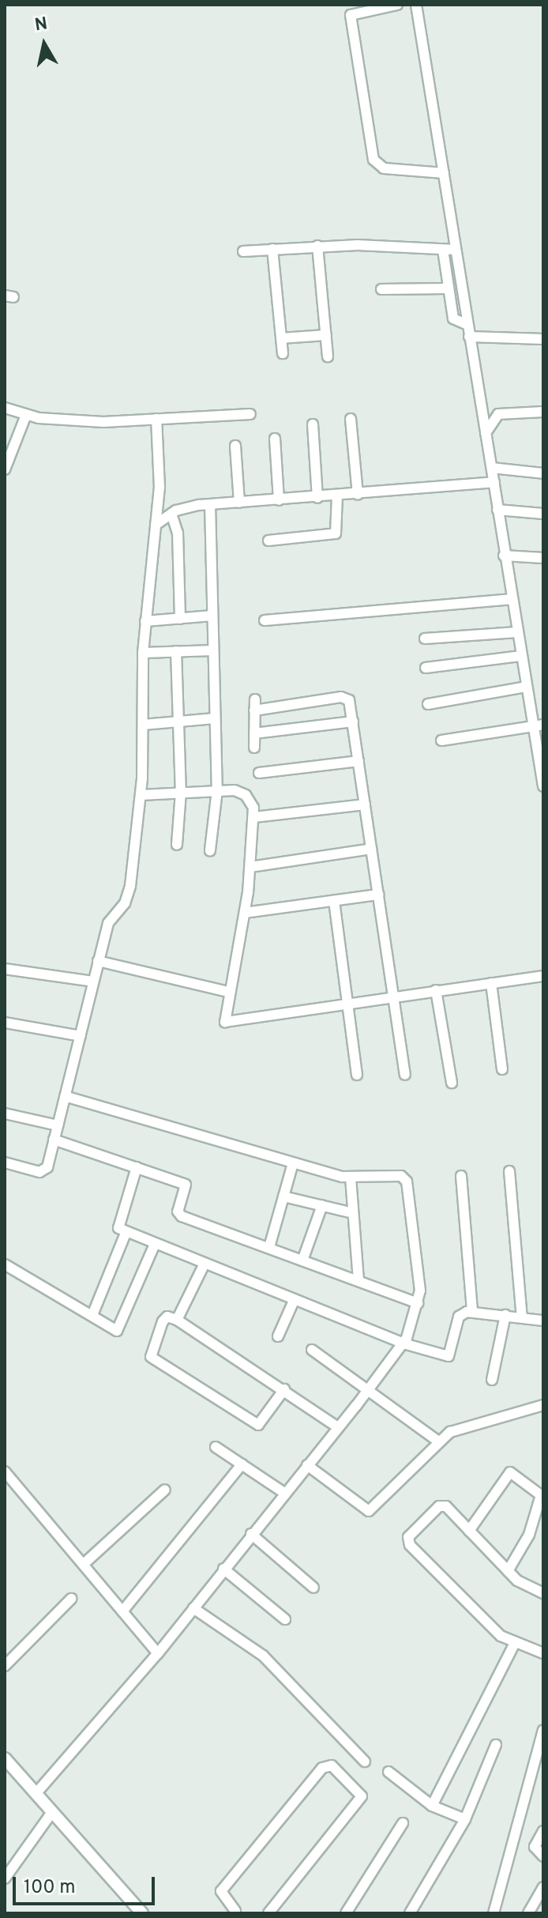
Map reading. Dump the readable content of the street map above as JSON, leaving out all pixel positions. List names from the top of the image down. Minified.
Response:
{"scale_bar":"100 m","north":"top"}
